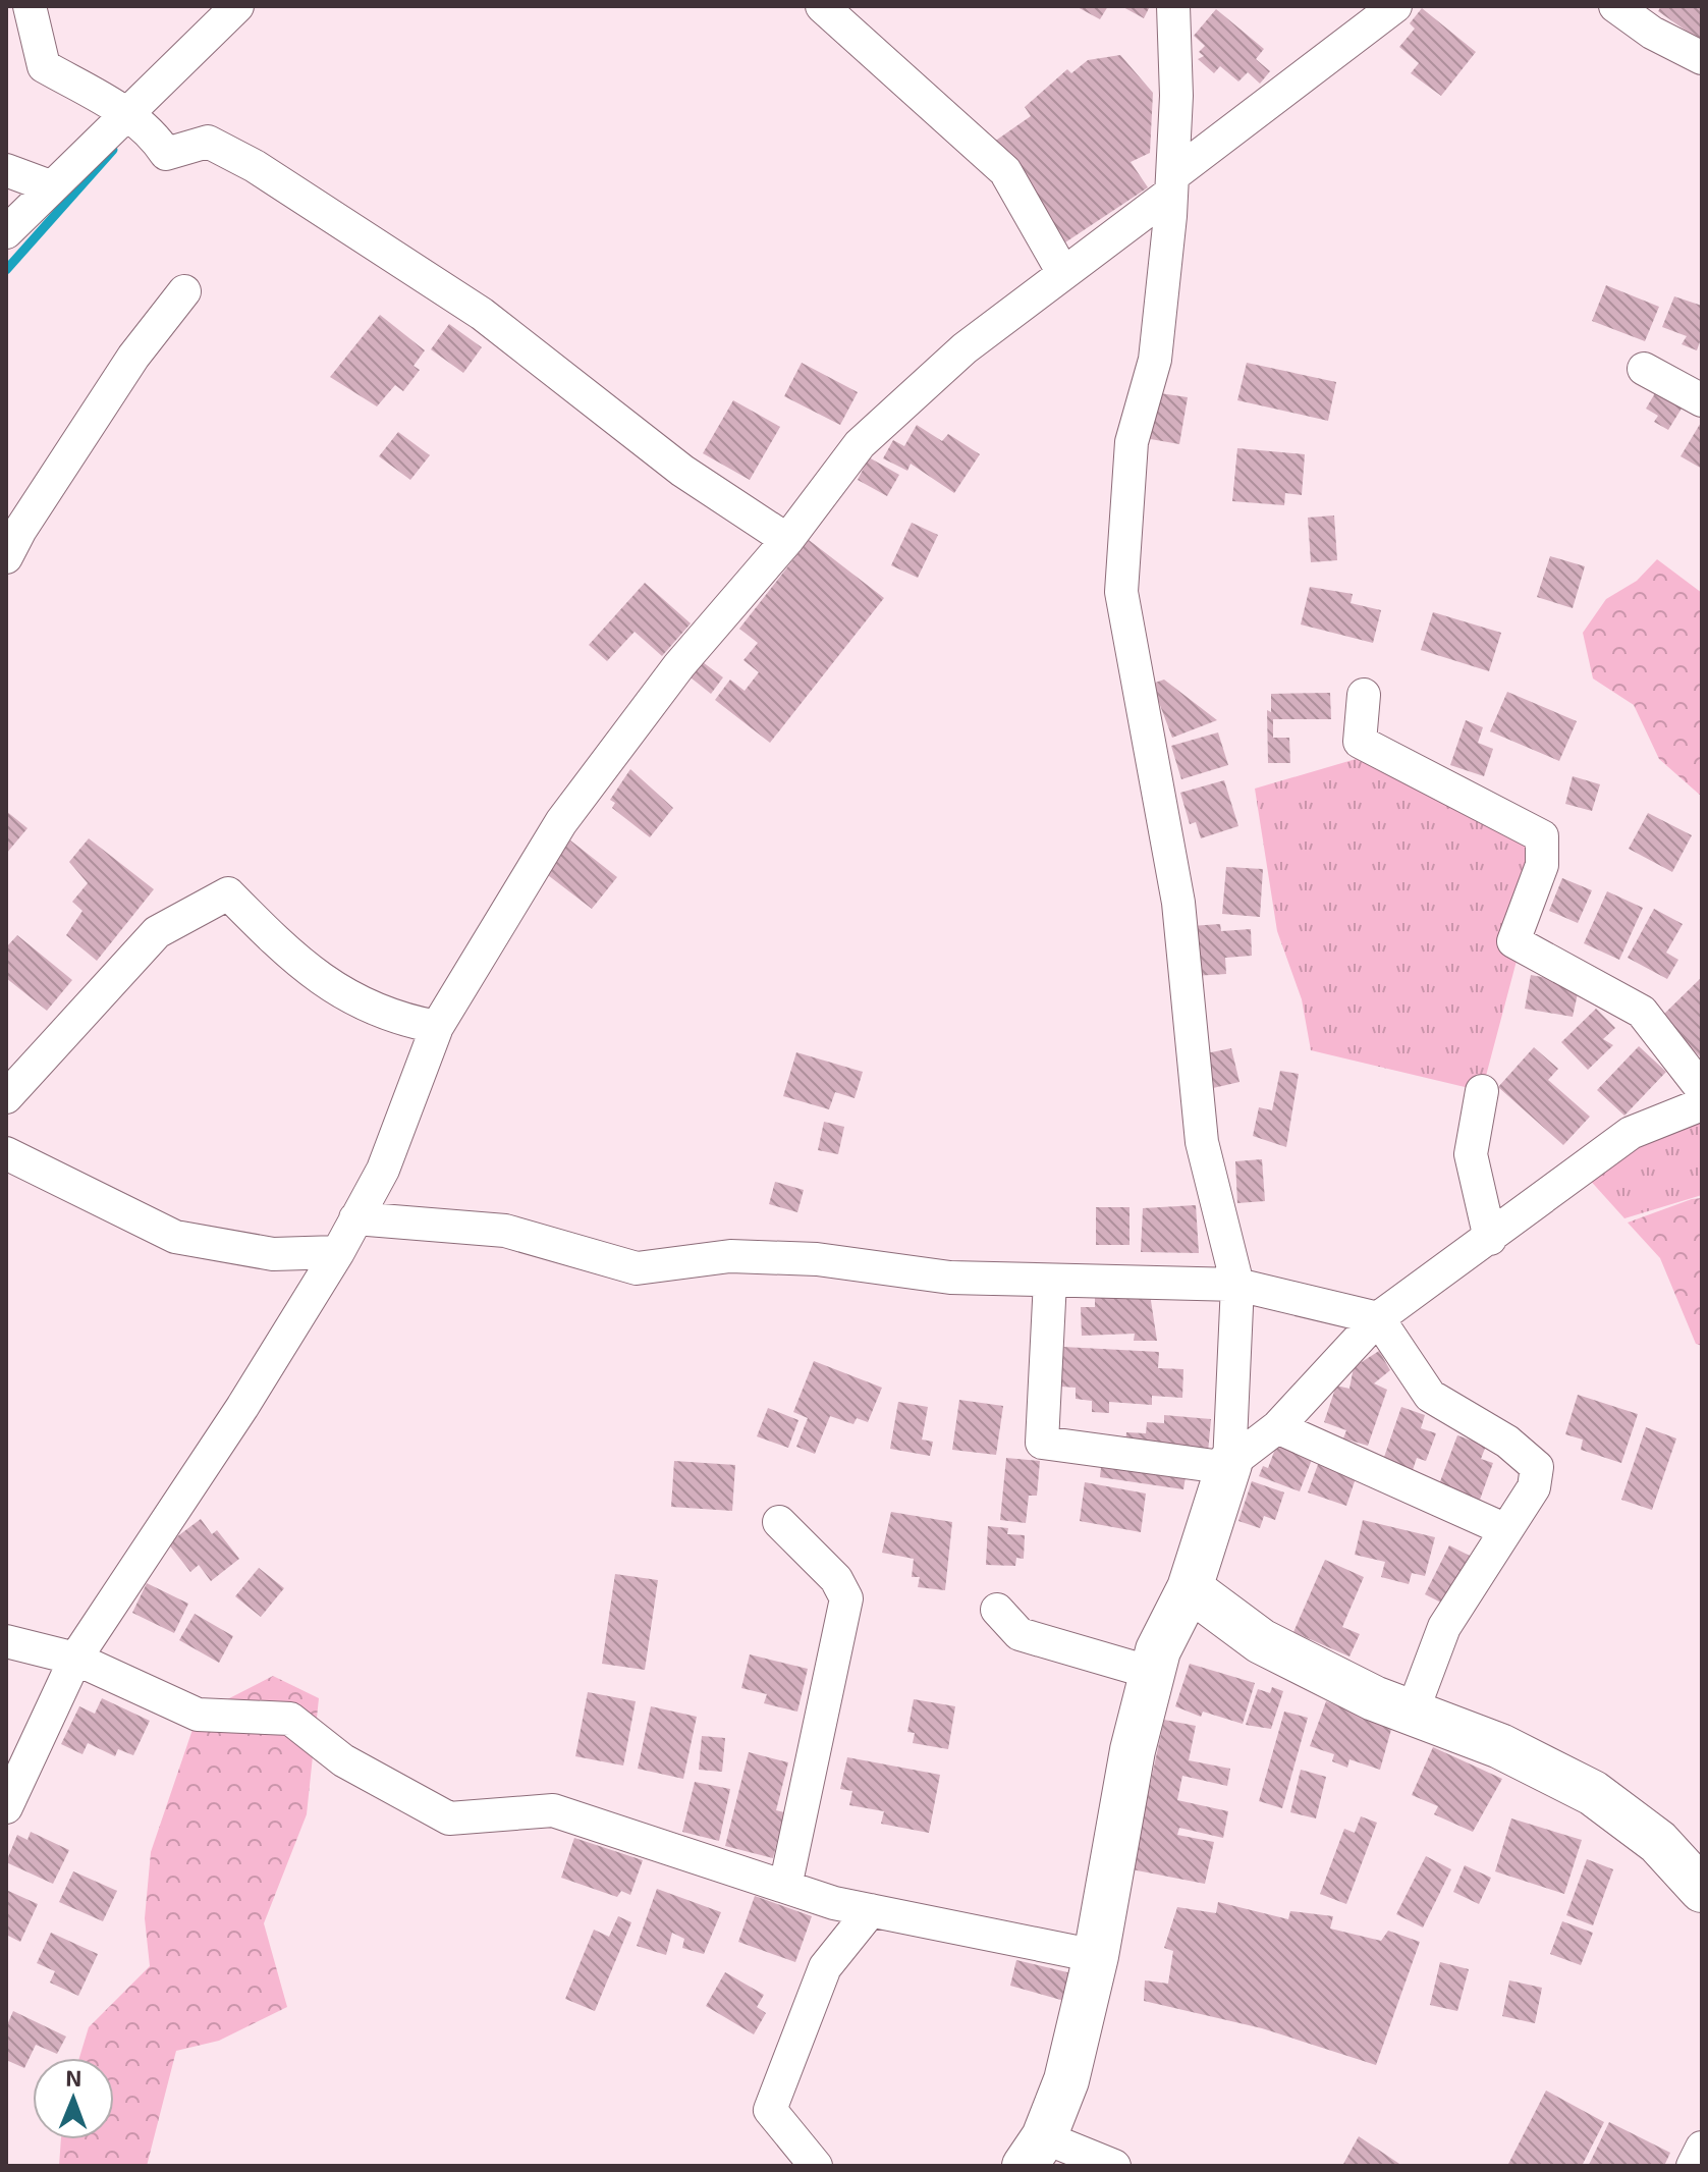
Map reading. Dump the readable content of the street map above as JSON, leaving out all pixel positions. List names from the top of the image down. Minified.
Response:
{"north":"top"}
